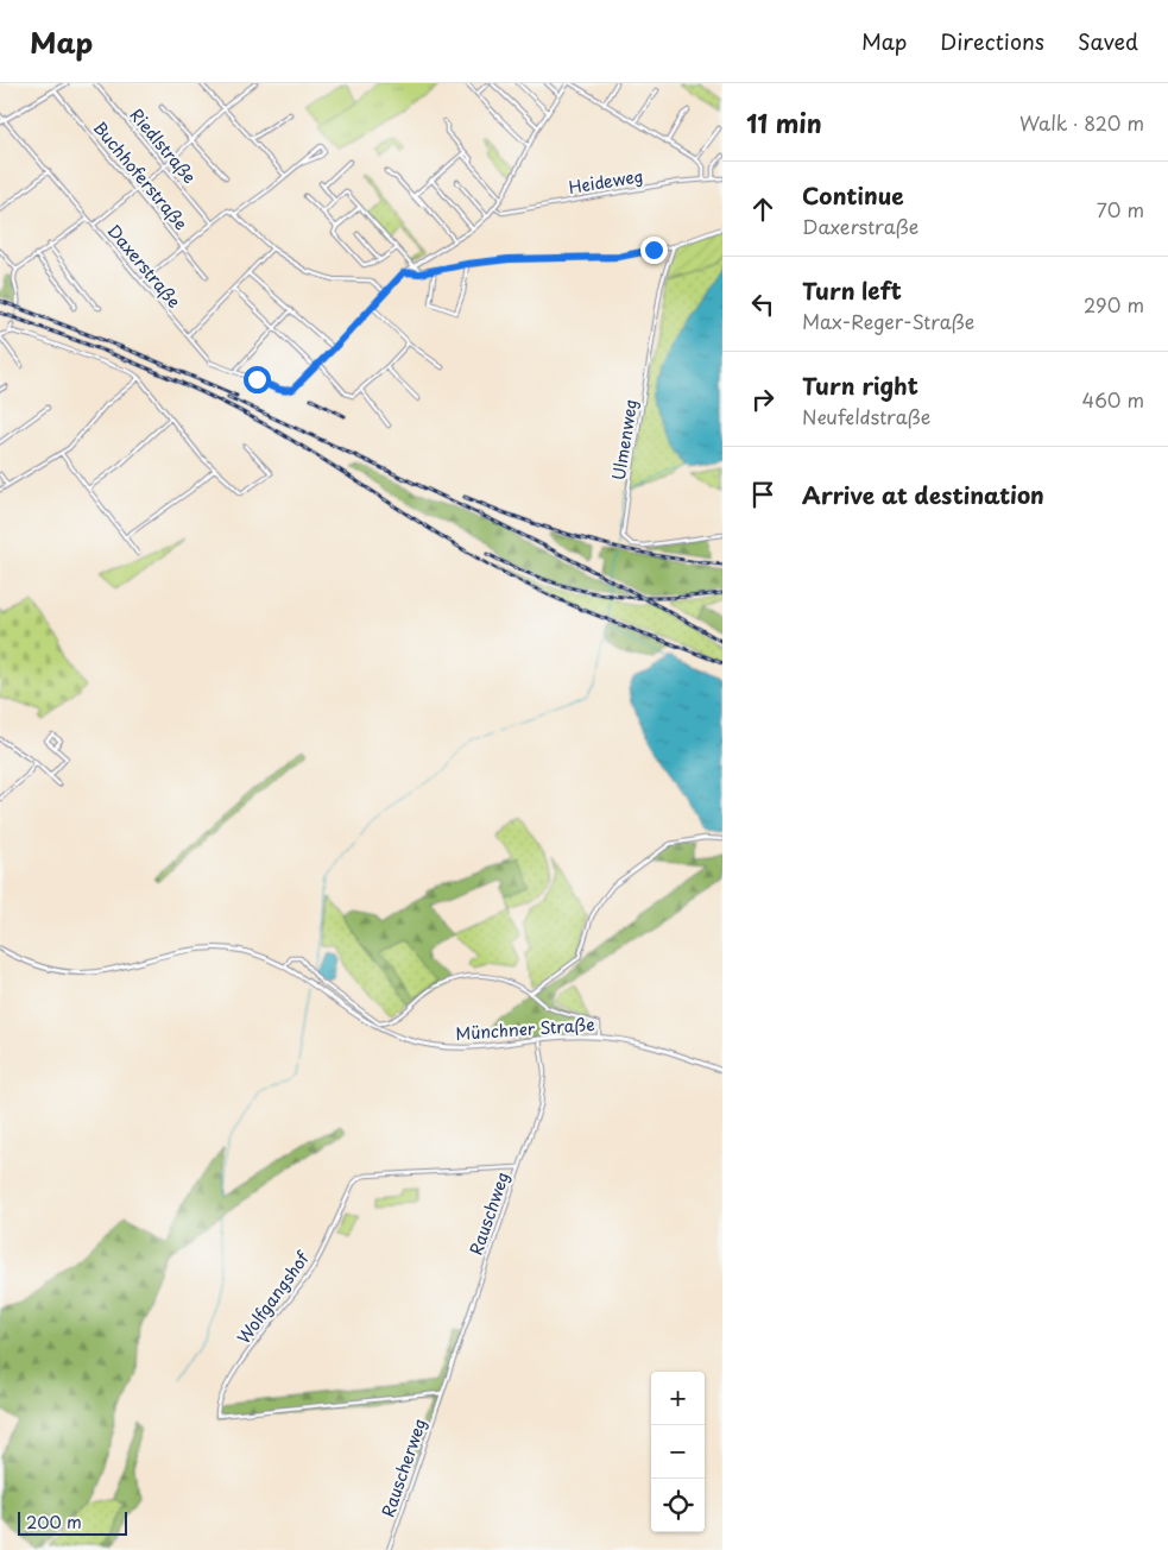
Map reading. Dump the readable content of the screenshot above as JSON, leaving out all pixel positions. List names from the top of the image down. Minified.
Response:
{"streets":{"main road":["Münchner Straße"],"street":["Riedlstraße","Buchhoferstraße","Heideweg","Daxerstraße","Ulmenweg","Rauschweg","Wolfgangshof","Rauscherweg"]},"crossings":[["Münchner Straße","Rauschweg"],["Rauschweg","Wolfgangshof"],["Rauschweg","Rauscherweg"],["Wolfgangshof","Rauscherweg"]],"scale_bar":"200 m","page":{"header":"Map","nav":["Map","Directions","Saved"],"heading":["11 min","Walk · 820 m"],"list":[["Continue","Daxerstraße","70 m"],["Turn left","Max-Reger-Straße","290 m"],["Turn right","Neufeldstraße","460 m"],"Arrive at destination"],"map_buttons":["+","−"],"scale":"200 m"}}
